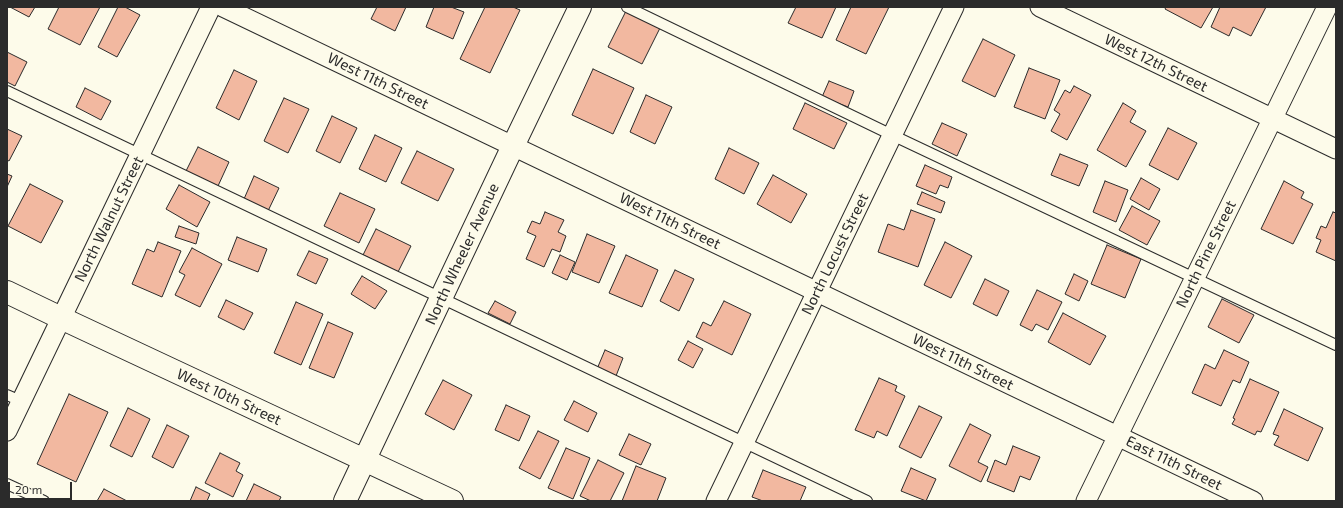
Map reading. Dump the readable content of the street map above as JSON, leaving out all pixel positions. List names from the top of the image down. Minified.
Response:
{"streets":{"street":["West 12th Street","West 11th Street","North Walnut Street","North Wheeler Avenue","North Locust Street","North Pine Street","West 10th Street","East 11th Street"]},"crossings":[["West 12th Street","North Pine Street"],["West 11th Street","North Wheeler Avenue"],["West 11th Street","North Locust Street"],["West 11th Street","North Pine Street"],["West 11th Street","East 11th Street"],["North Walnut Street","West 10th Street"],["North Wheeler Avenue","West 10th Street"],["North Pine Street","East 11th Street"]],"scale_bar":"20 m"}
